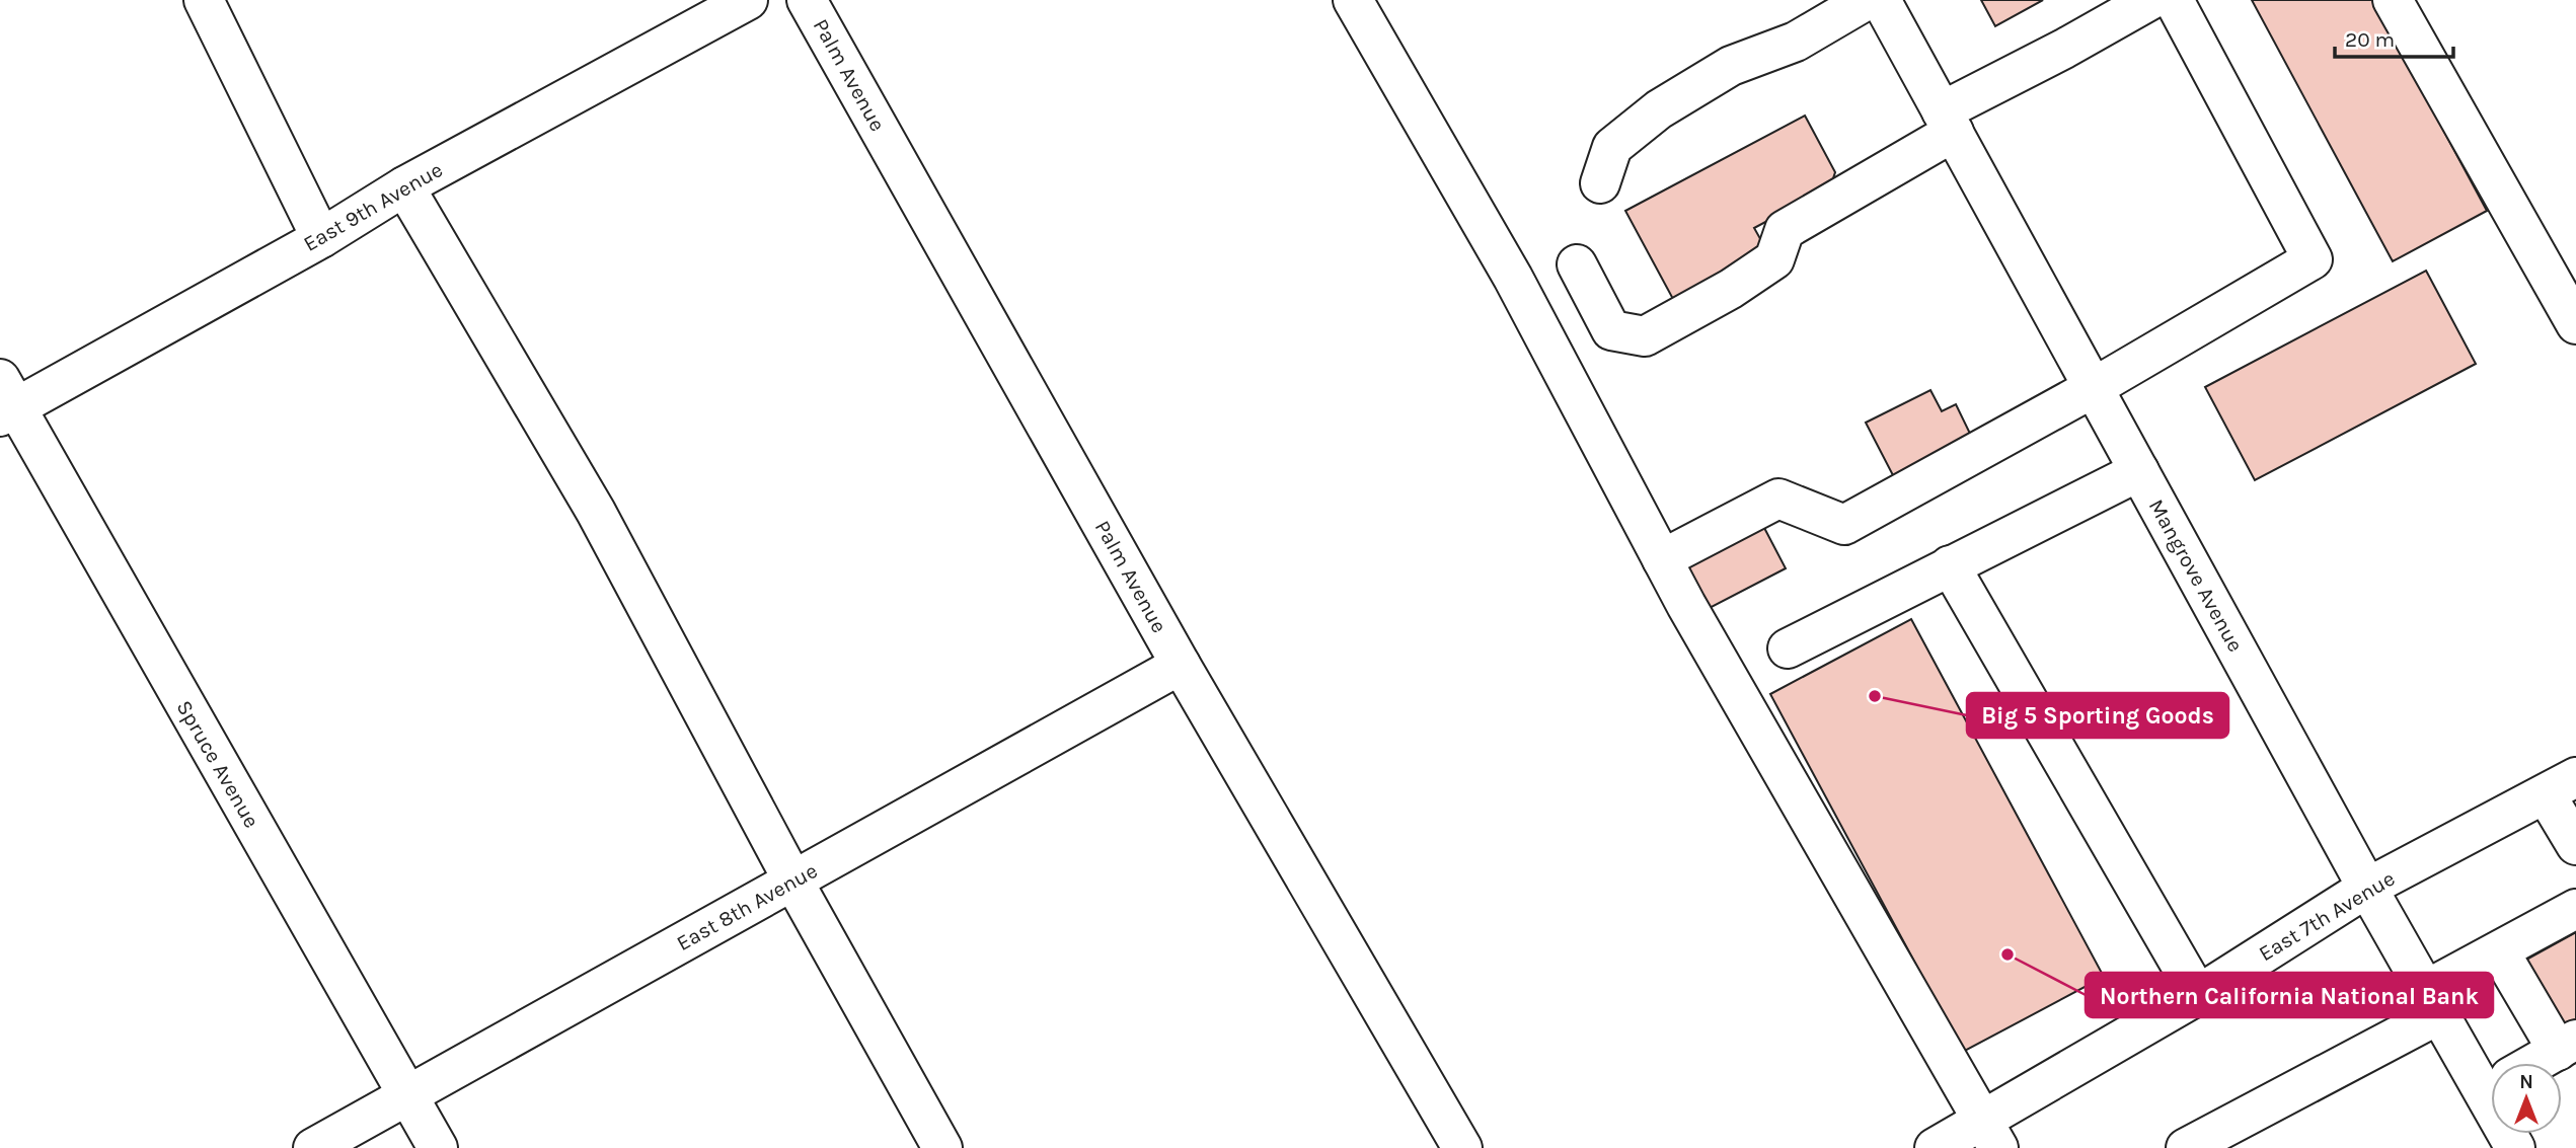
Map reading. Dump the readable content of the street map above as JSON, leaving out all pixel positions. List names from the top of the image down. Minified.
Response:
{"streets":{"street":["Palm Avenue","East 9th Avenue","Mangrove Avenue","Spruce Avenue","East 8th Avenue","East 7th Avenue"]},"crossings":[["Palm Avenue","East 8th Avenue"],["East 9th Avenue","Spruce Avenue"],["Mangrove Avenue","East 7th Avenue"],["Spruce Avenue","East 8th Avenue"]],"places":["Big 5 Sporting Goods","Northern California National Bank"],"scale_bar":"20 m","north":"top"}
